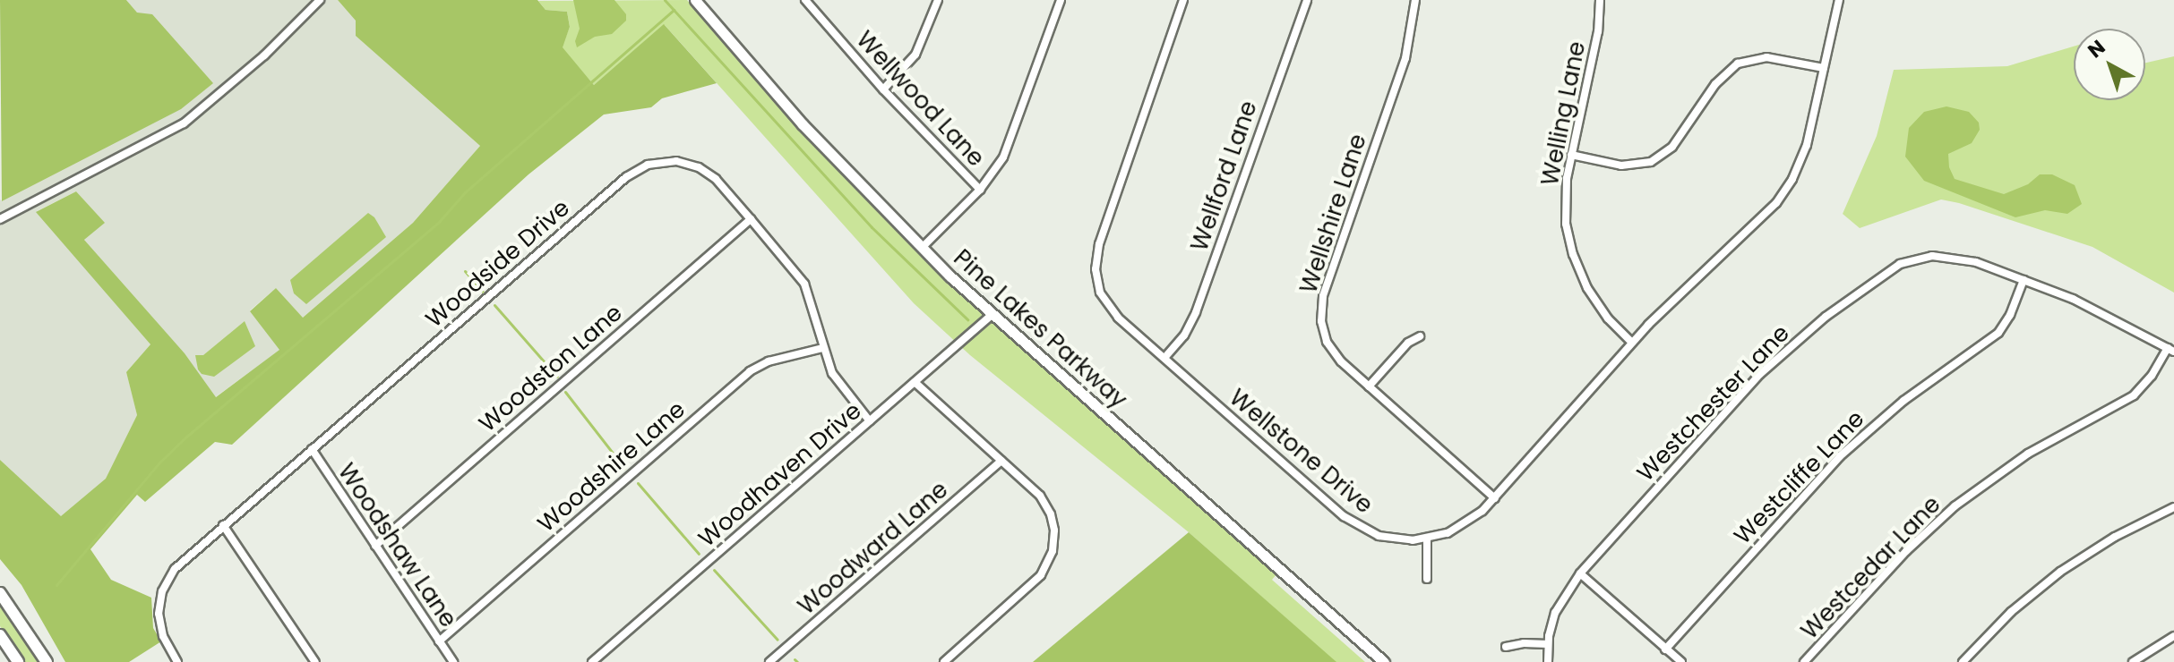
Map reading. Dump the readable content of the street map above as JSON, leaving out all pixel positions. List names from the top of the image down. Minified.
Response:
{"streets":{"street":["Wellwood Lane","Welling Lane","Wellford Lane","Wellshire Lane","Woodside Drive","Pine Lakes Parkway","Woodston Lane","Westchester Lane","Wellstone Drive","Woodshire Lane","Woodhaven Drive","Westcliffe Lane","Woodshaw Lane","Woodward Lane","Westcedar Lane"]},"crossings":[["Welling Lane","Wellstone Drive"],["Wellford Lane","Wellstone Drive"],["Wellshire Lane","Wellstone Drive"],["Woodside Drive","Woodston Lane"],["Woodside Drive","Woodshire Lane"],["Woodside Drive","Woodhaven Drive"],["Woodside Drive","Woodshaw Lane"],["Pine Lakes Parkway","Woodhaven Drive"],["Woodston Lane","Woodshaw Lane"],["Westchester Lane","Westcliffe Lane"],["Westchester Lane","Westcedar Lane"],["Woodshire Lane","Woodshaw Lane"]],"north":"top left"}
